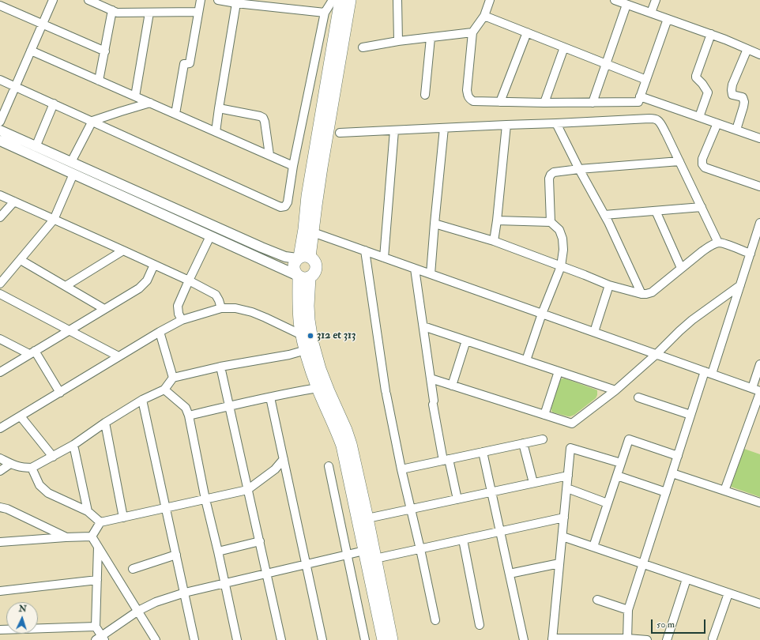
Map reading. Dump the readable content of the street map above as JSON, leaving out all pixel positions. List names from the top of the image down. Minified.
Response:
{"places":["312 et 313"],"scale_bar":"50 m","north":"top"}
